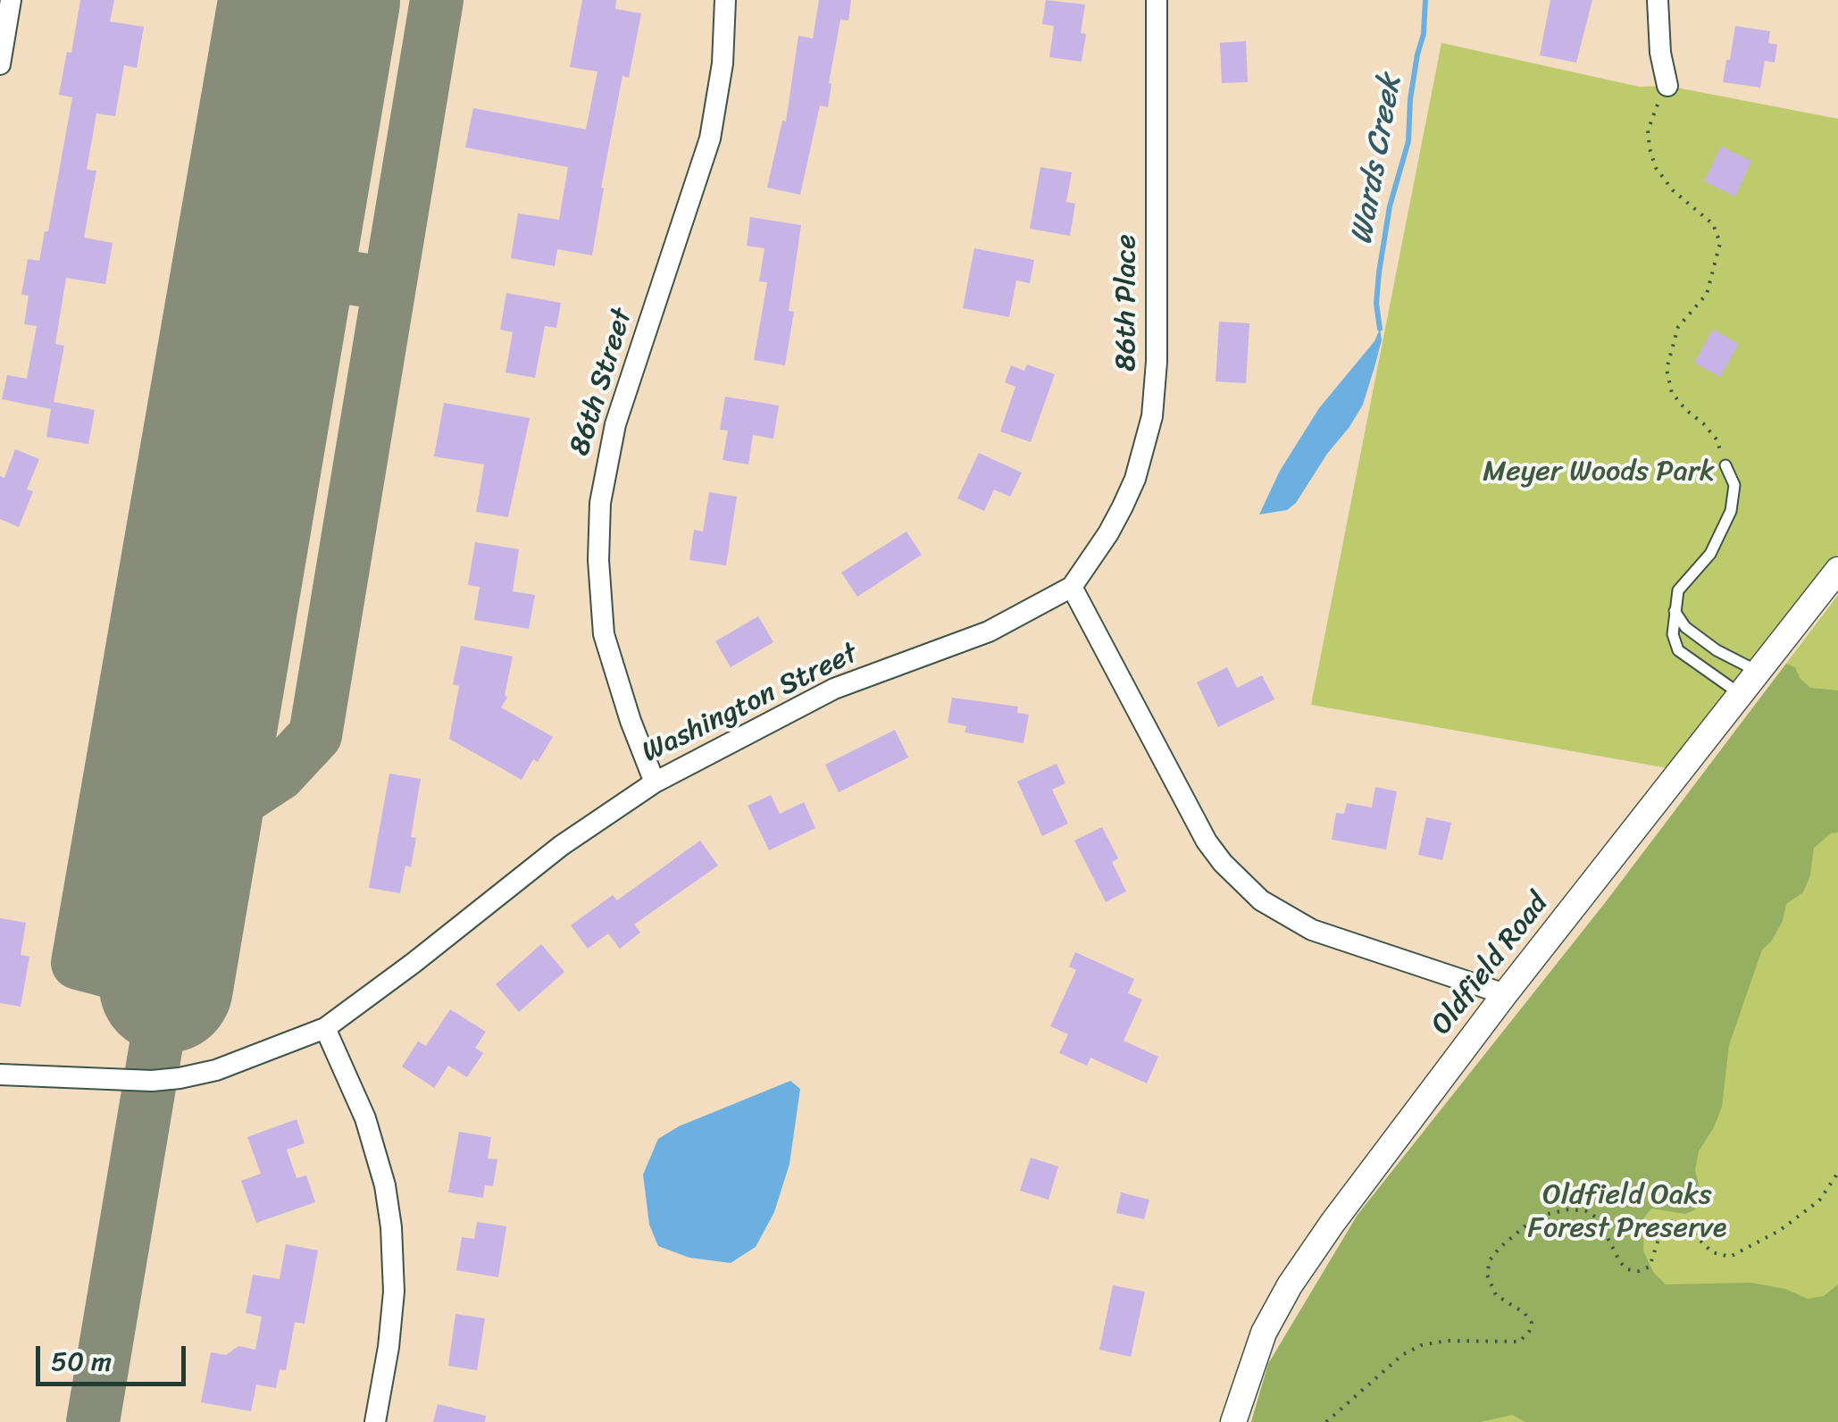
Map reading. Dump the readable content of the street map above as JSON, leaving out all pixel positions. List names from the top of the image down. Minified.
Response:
{"streets":{"street":["86th Place","86th Street","Washington Street","Oldfield Road"]},"crossings":[["86th Place","Washington Street"],["86th Street","Washington Street"]],"water":["Wards Creek"],"parks":["Meyer Woods Park","Oldfield Oaks Forest Preserve"],"scale_bar":"50 m"}
